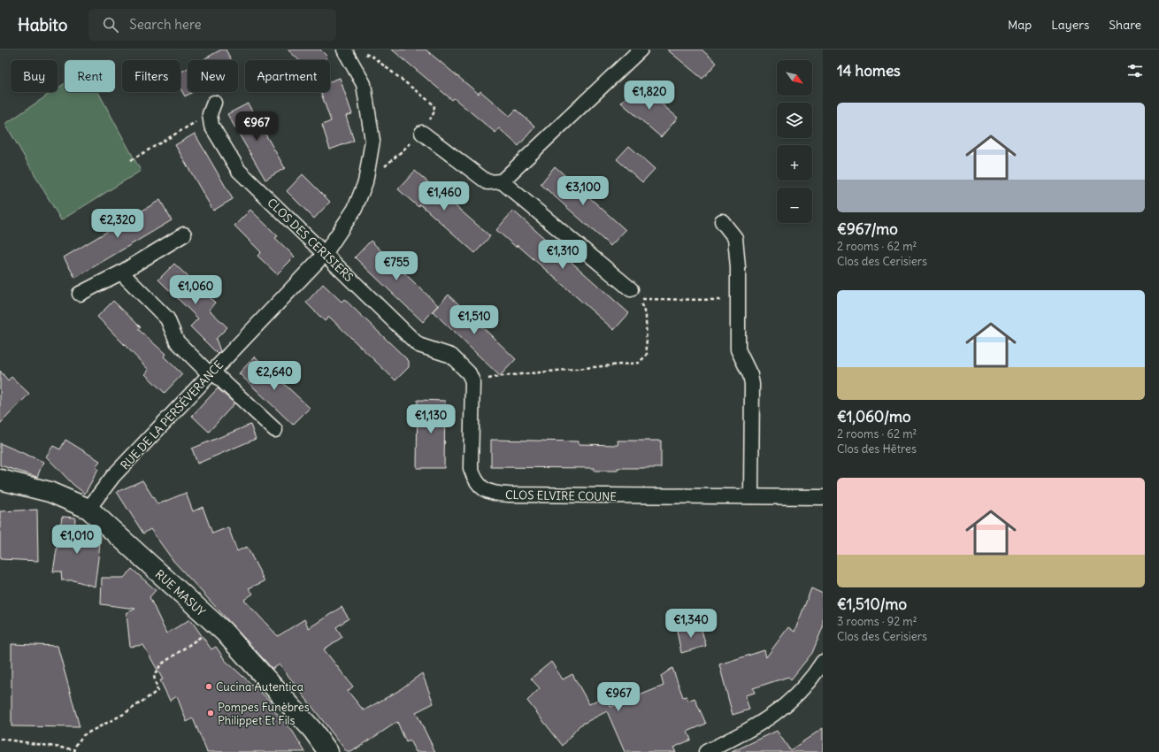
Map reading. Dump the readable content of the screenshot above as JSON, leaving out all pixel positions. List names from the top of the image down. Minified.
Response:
{"streets":{"street":["CLOS DES CERISIERS","RUE DE LA PERSÉVERANCE","CLOS ELVIRE COUNE","RUE MASUY"]},"crossings":[["CLOS DES CERISIERS","RUE DE LA PERSÉVERANCE"],["CLOS DES CERISIERS","CLOS ELVIRE COUNE"],["RUE DE LA PERSÉVERANCE","RUE MASUY"]],"places":["Cucina Autentica","Pompes Funèbres Philippet Et Fils"],"north":"bottom right","page":{"header":"Habito","search":"Search here","nav":["Map","Layers","Share"],"heading":"14 homes","map_buttons":["+","−"],"chip":["Buy","Rent","Filters","New","Apartment"],"price":["€1,820","€967","€3,100","€1,460","€2,320","€1,310","€755","€1,060","€1,510","€2,640","€1,130","€1,010","€1,340","€967"],"list":[{"name":"€967/mo","note":"2 rooms · 62 m² · Clos des Cerisiers"},{"name":"€1,060/mo","note":"2 rooms · 62 m² · Clos des Hêtres"},{"name":"€1,510/mo","note":"3 rooms · 92 m² · Clos des Cerisiers"}]}}
